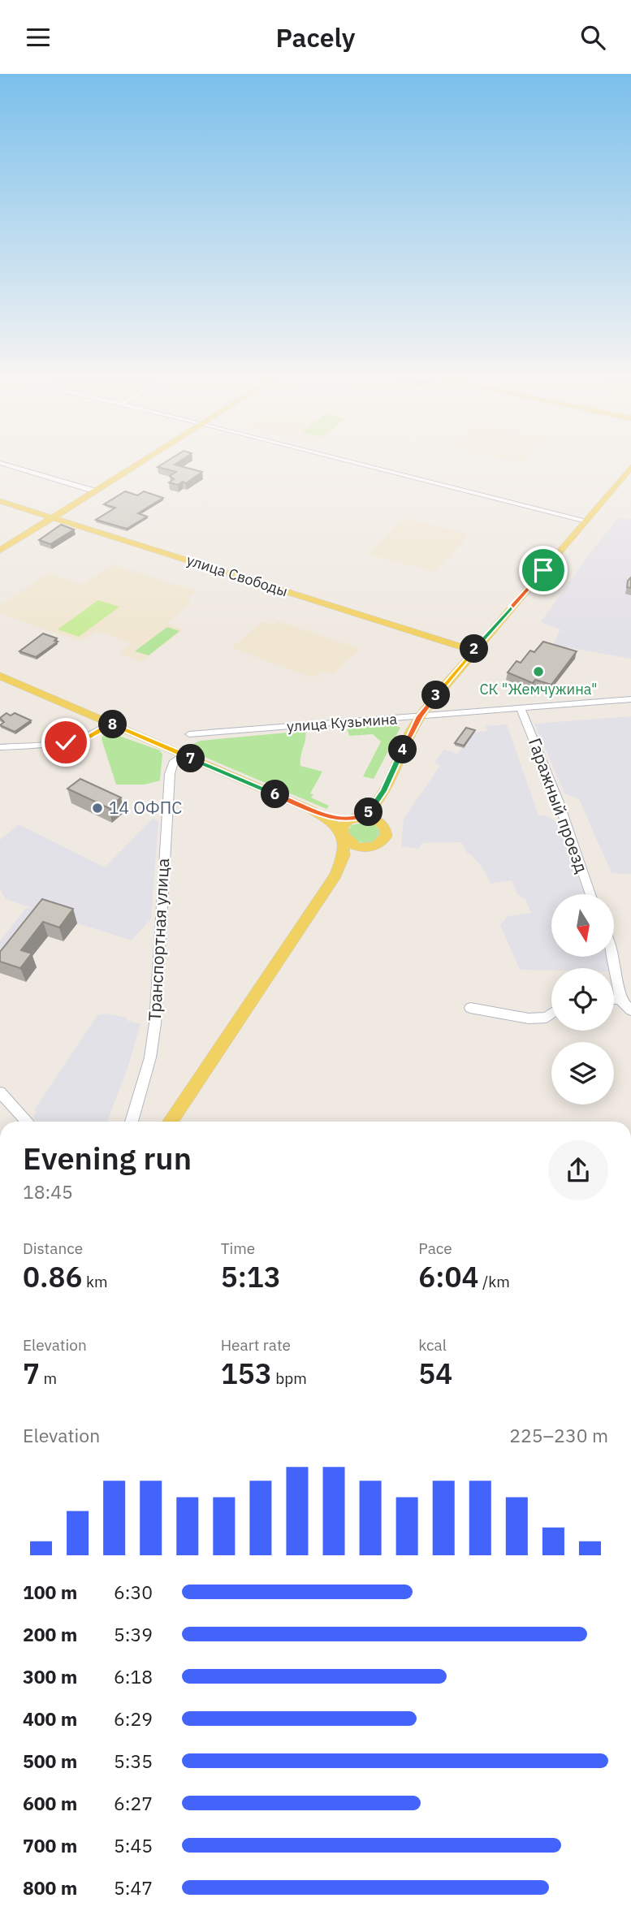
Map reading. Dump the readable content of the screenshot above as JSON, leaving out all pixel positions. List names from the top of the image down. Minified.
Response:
{"streets":{"main road":["улица Свободы"],"street":["улица Кузьмина","Гаражный проезд","Транспортная улица"]},"crossings":[["улица Кузьмина","Гаражный проезд"]],"places":["СК \"Жемчужина\"","14 ОФПС"],"north":"bottom","page":{"header":"Pacely","pins":["2","3","8","4","7","6","5"],"heading":["Evening run","18:45"],"stats":[["Distance","0.86 km"],["Time","5:13"],["Pace","6:04 /km"],["Elevation","7 m"],["Heart rate","153 bpm"],["kcal","54"]],"chart":["Elevation","225–230 m"],"list":[{"name":"100 m","note":"6:30"},{"name":"200 m","note":"5:39"},{"name":"300 m","note":"6:18"},{"name":"400 m","note":"6:29"},{"name":"500 m","note":"5:35"},{"name":"600 m","note":"6:27"},{"name":"700 m","note":"5:45"},{"name":"800 m","note":"5:47"}]}}
